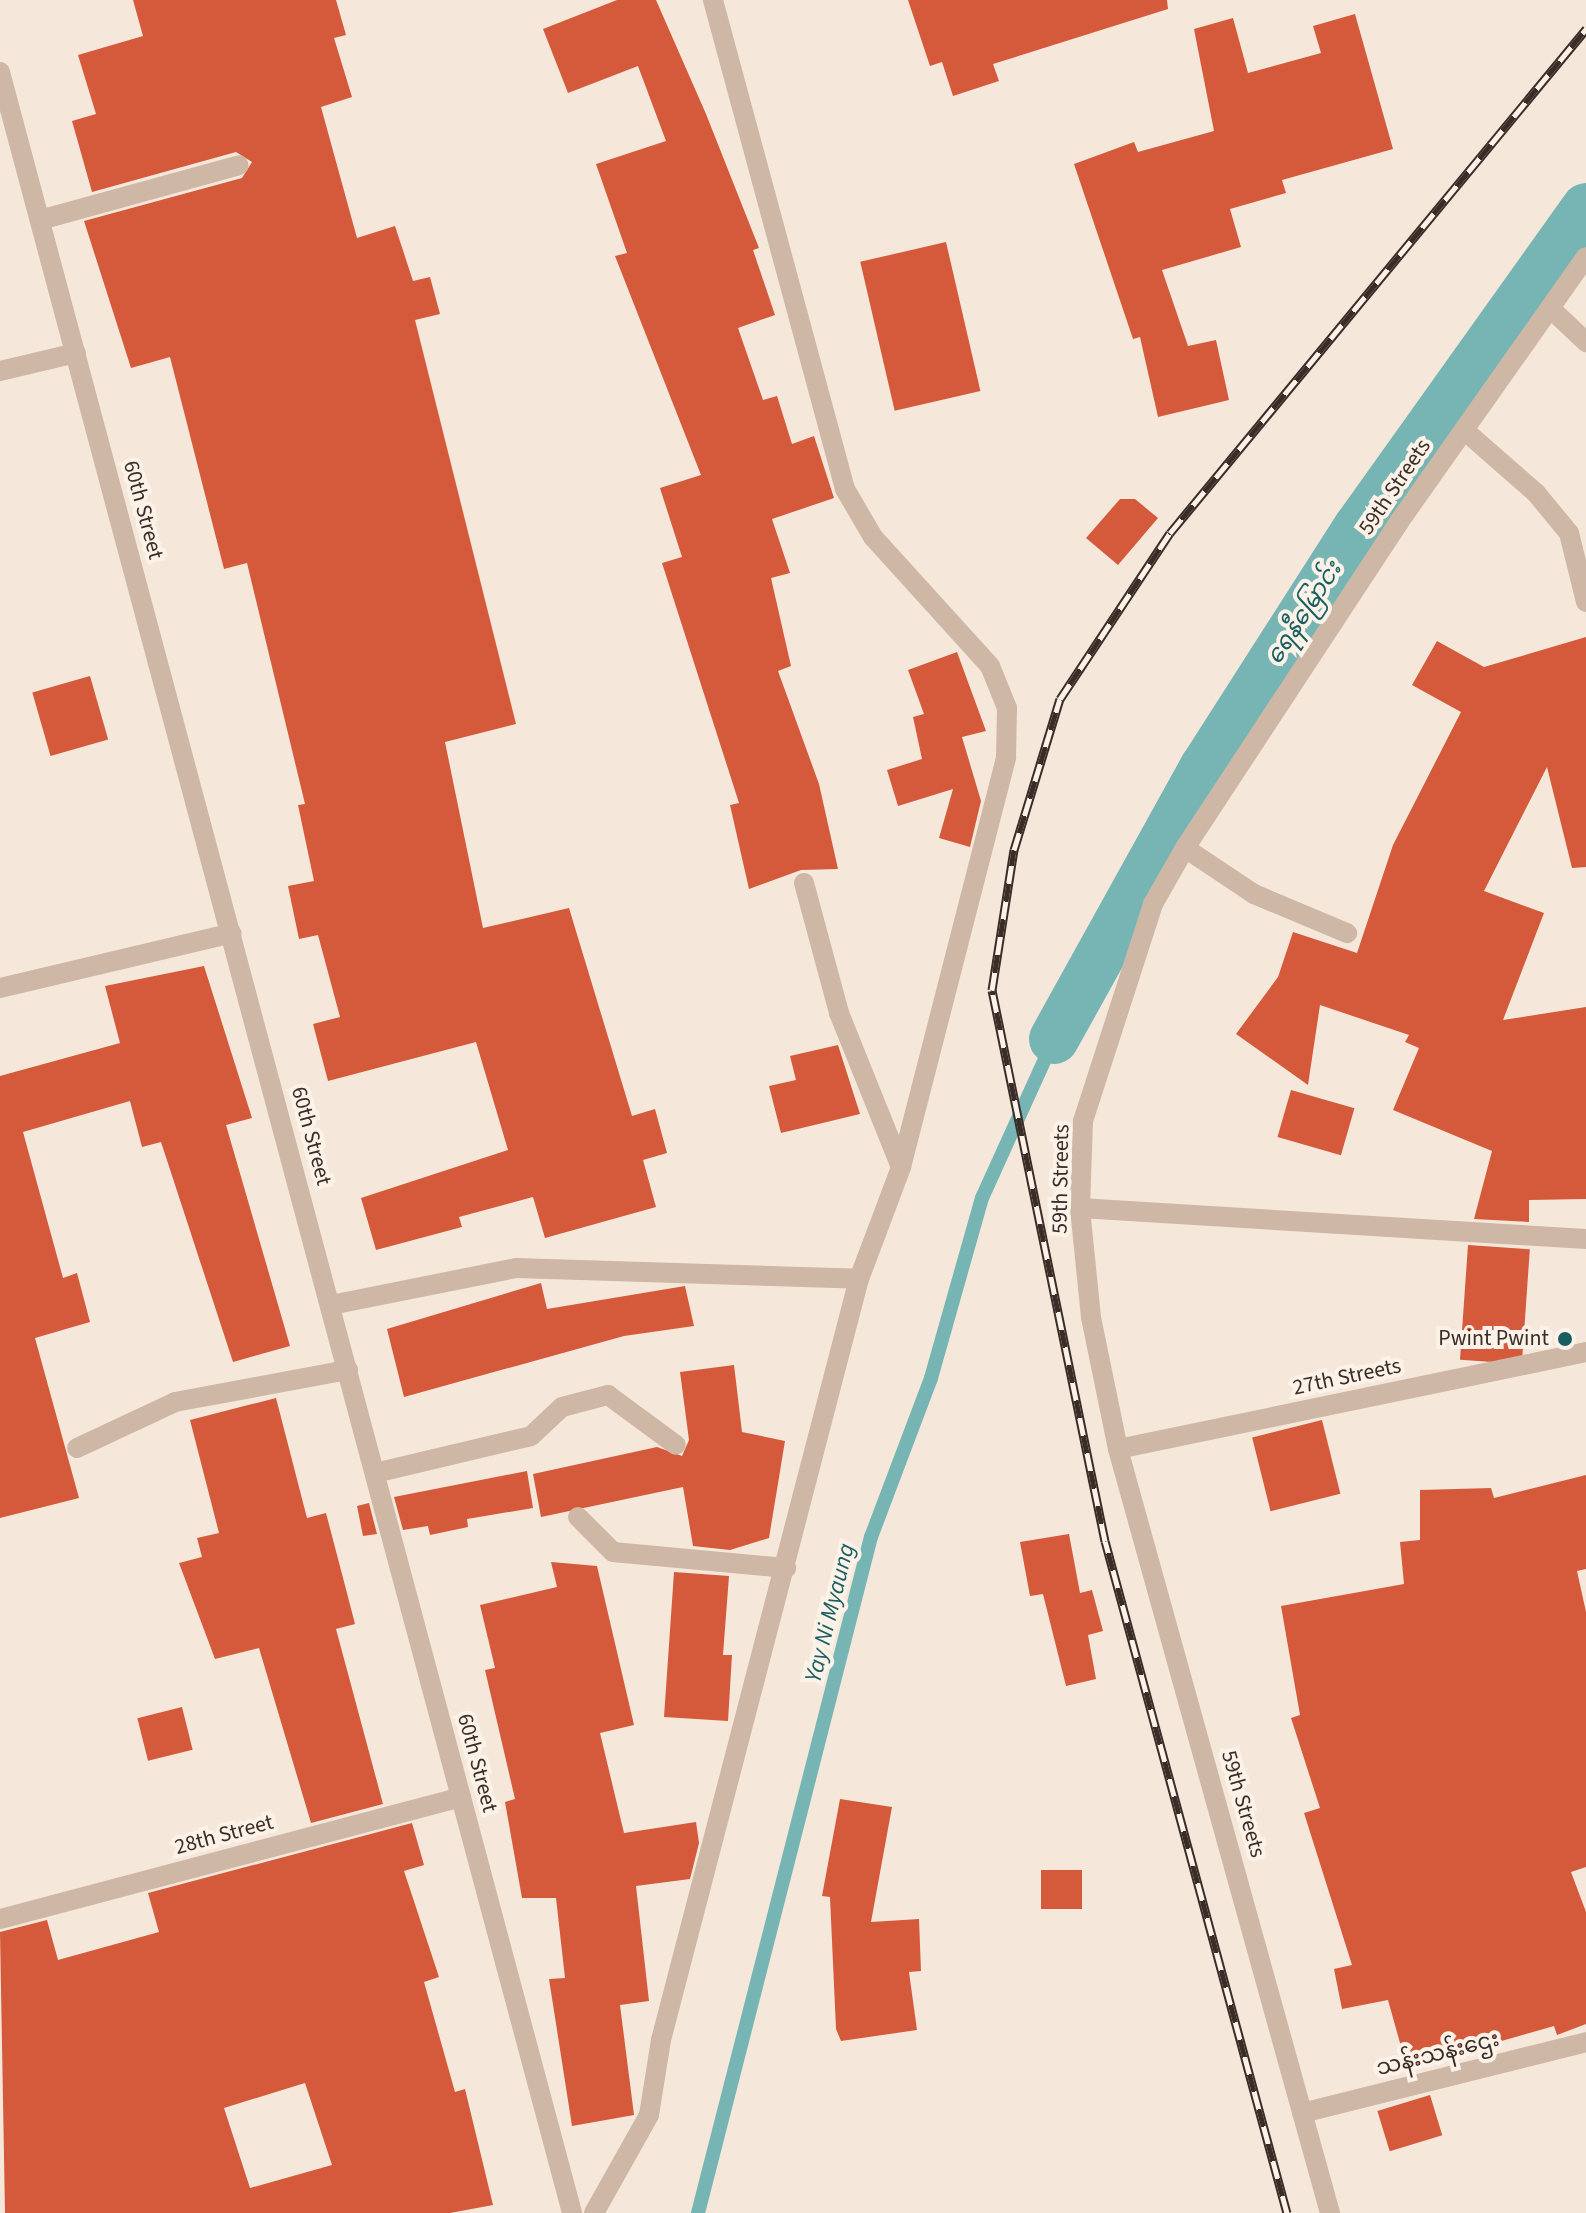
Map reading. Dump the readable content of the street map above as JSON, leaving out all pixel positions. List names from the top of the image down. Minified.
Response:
{"streets":{"street":["59th Streets","60th Street","27th Streets","28th Street","သန်းသန်းဌေး"]},"crossings":[["59th Streets","27th Streets"],["59th Streets","သန်းသန်းဌေး"],["60th Street","28th Street"]],"water":["ရေနီမြောင်း","Yay Ni Myaung"],"places":["Pwint Pwint"]}
